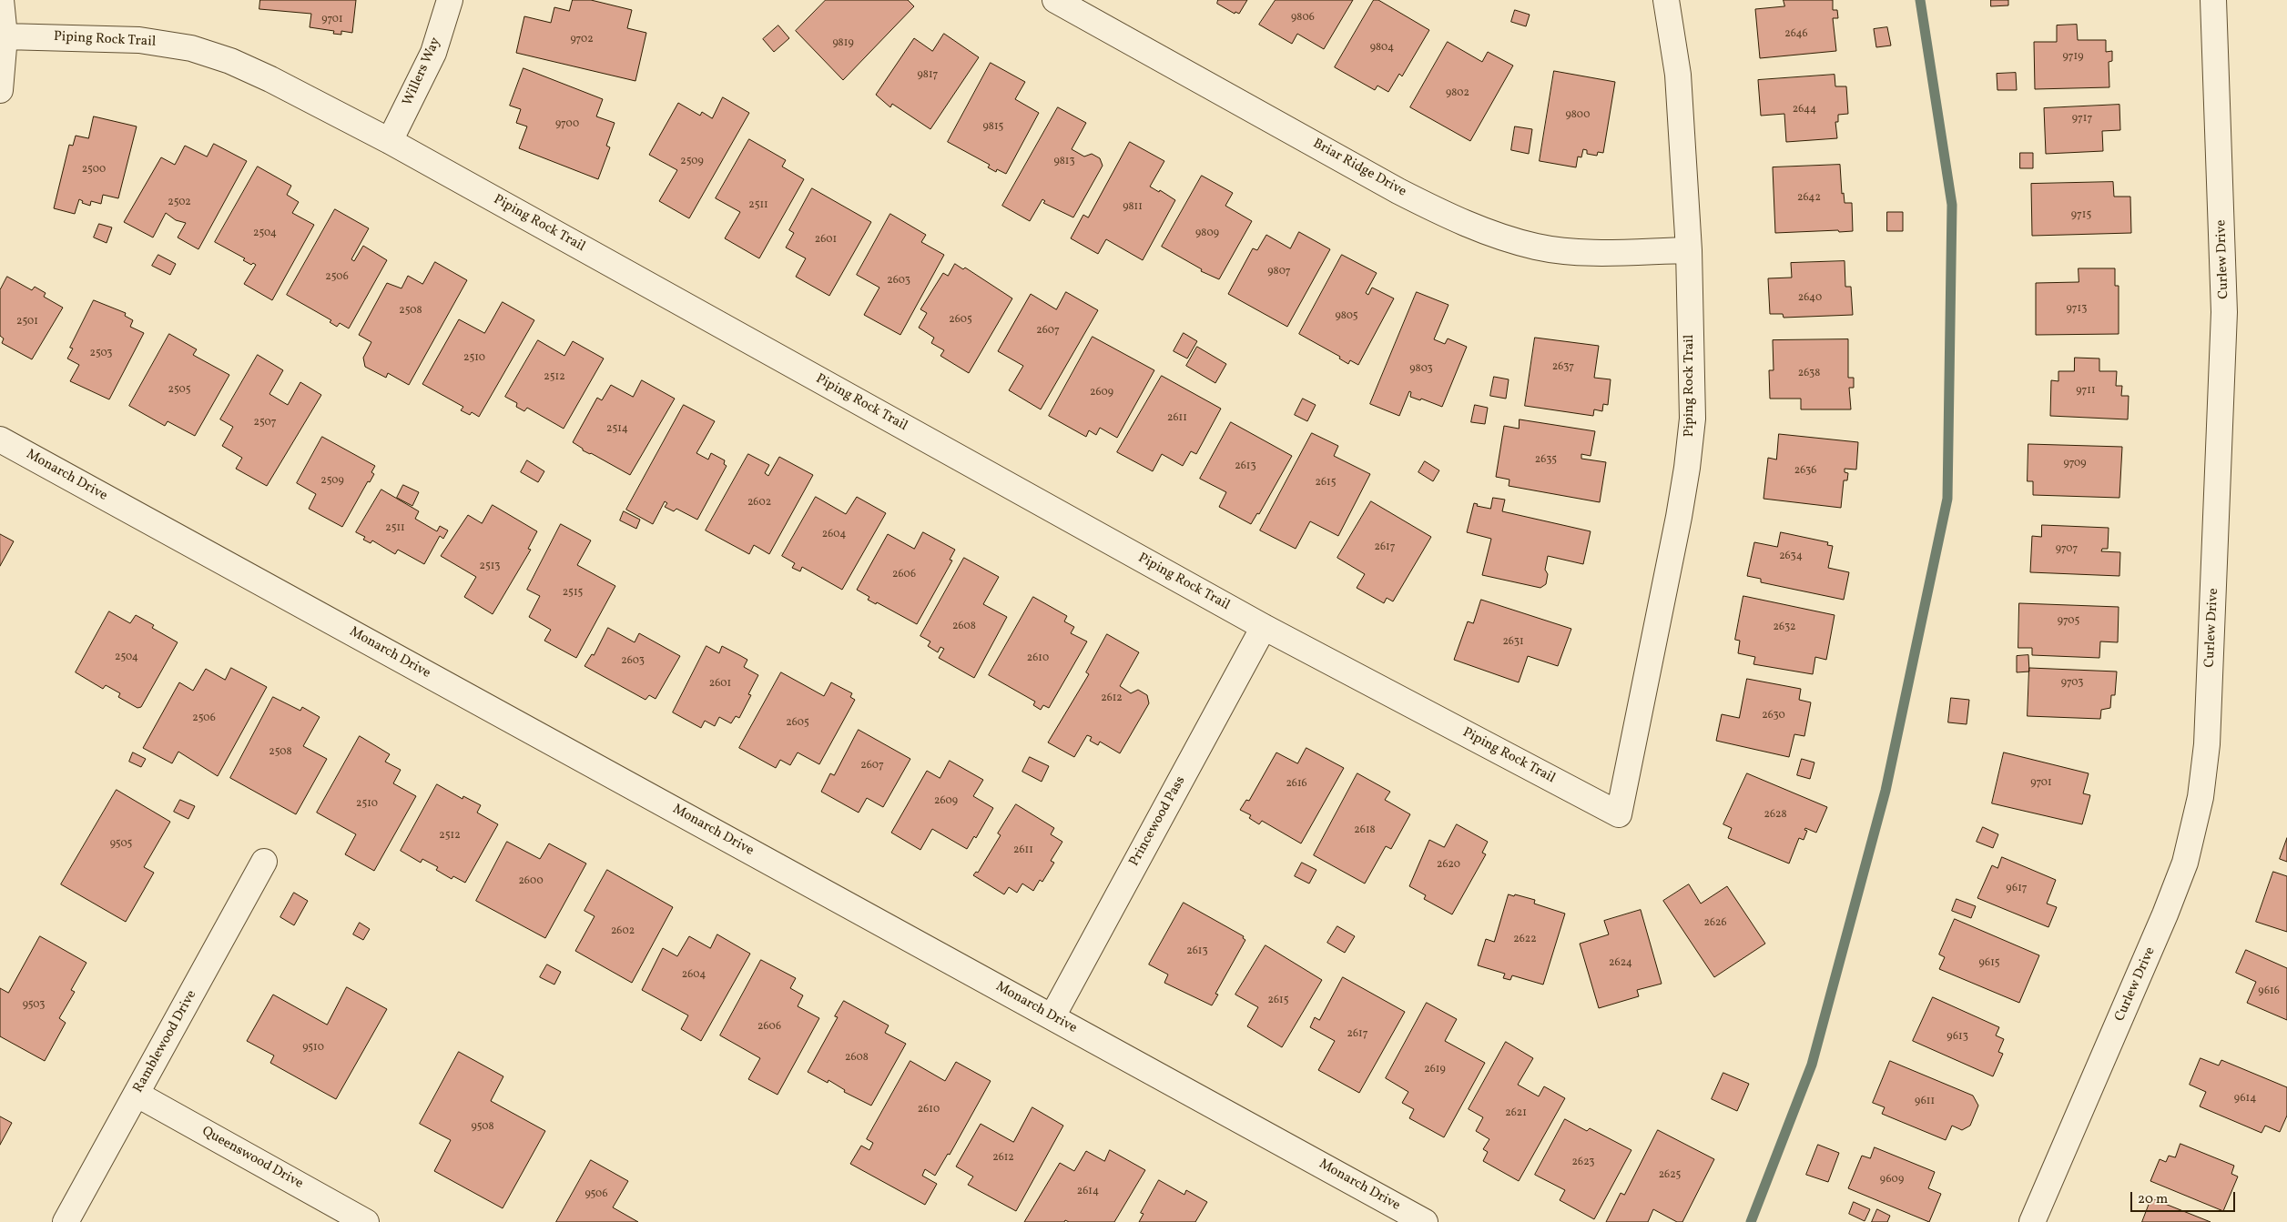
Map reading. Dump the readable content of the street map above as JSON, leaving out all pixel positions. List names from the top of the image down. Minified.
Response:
{"streets":{"street":["Piping Rock Trail","Willers Way","Briar Ridge Drive","Curlew Drive","Monarch Drive","Princewood Pass","Ramblewood Drive","Queenswood Drive"]},"crossings":[["Piping Rock Trail","Willers Way"],["Piping Rock Trail","Briar Ridge Drive"],["Piping Rock Trail","Princewood Pass"],["Monarch Drive","Princewood Pass"],["Ramblewood Drive","Queenswood Drive"]],"house_numbers":["9806","9701","2646","9702","9819","9804","9719","9817","9802","2644","9800","9717","9700","9815","2509","9813","2500","2642","2502","2511","9811","9715","2504","9809","2601","9807","2506","2603","2640","9713","2508","9805","2605","2501","2607","2503","2510","2637","9803","2638","2512","2505","9711","2609","2611","2507","2514","2635","9709","2613","2636","2509","2615","2602","2511","2604","2617","9707","2634","2513","2606","2515","9705","2608","2632","2631","2504","2610","2603","9703","2601","2612","2630","2506","2605","2508","2607","9701","2616","2609","2510","2628","2618","2512","9505","2611","2620","2600","9617","2626","2602","2622","2613","2624","9615","2604","9616","2615","9503","2606","2617","9613","9510","2608","2619","9614","9611","2610","2621","9508","2612","2623","2625","9609","2614","9506"],"scale_bar":"20 m"}
